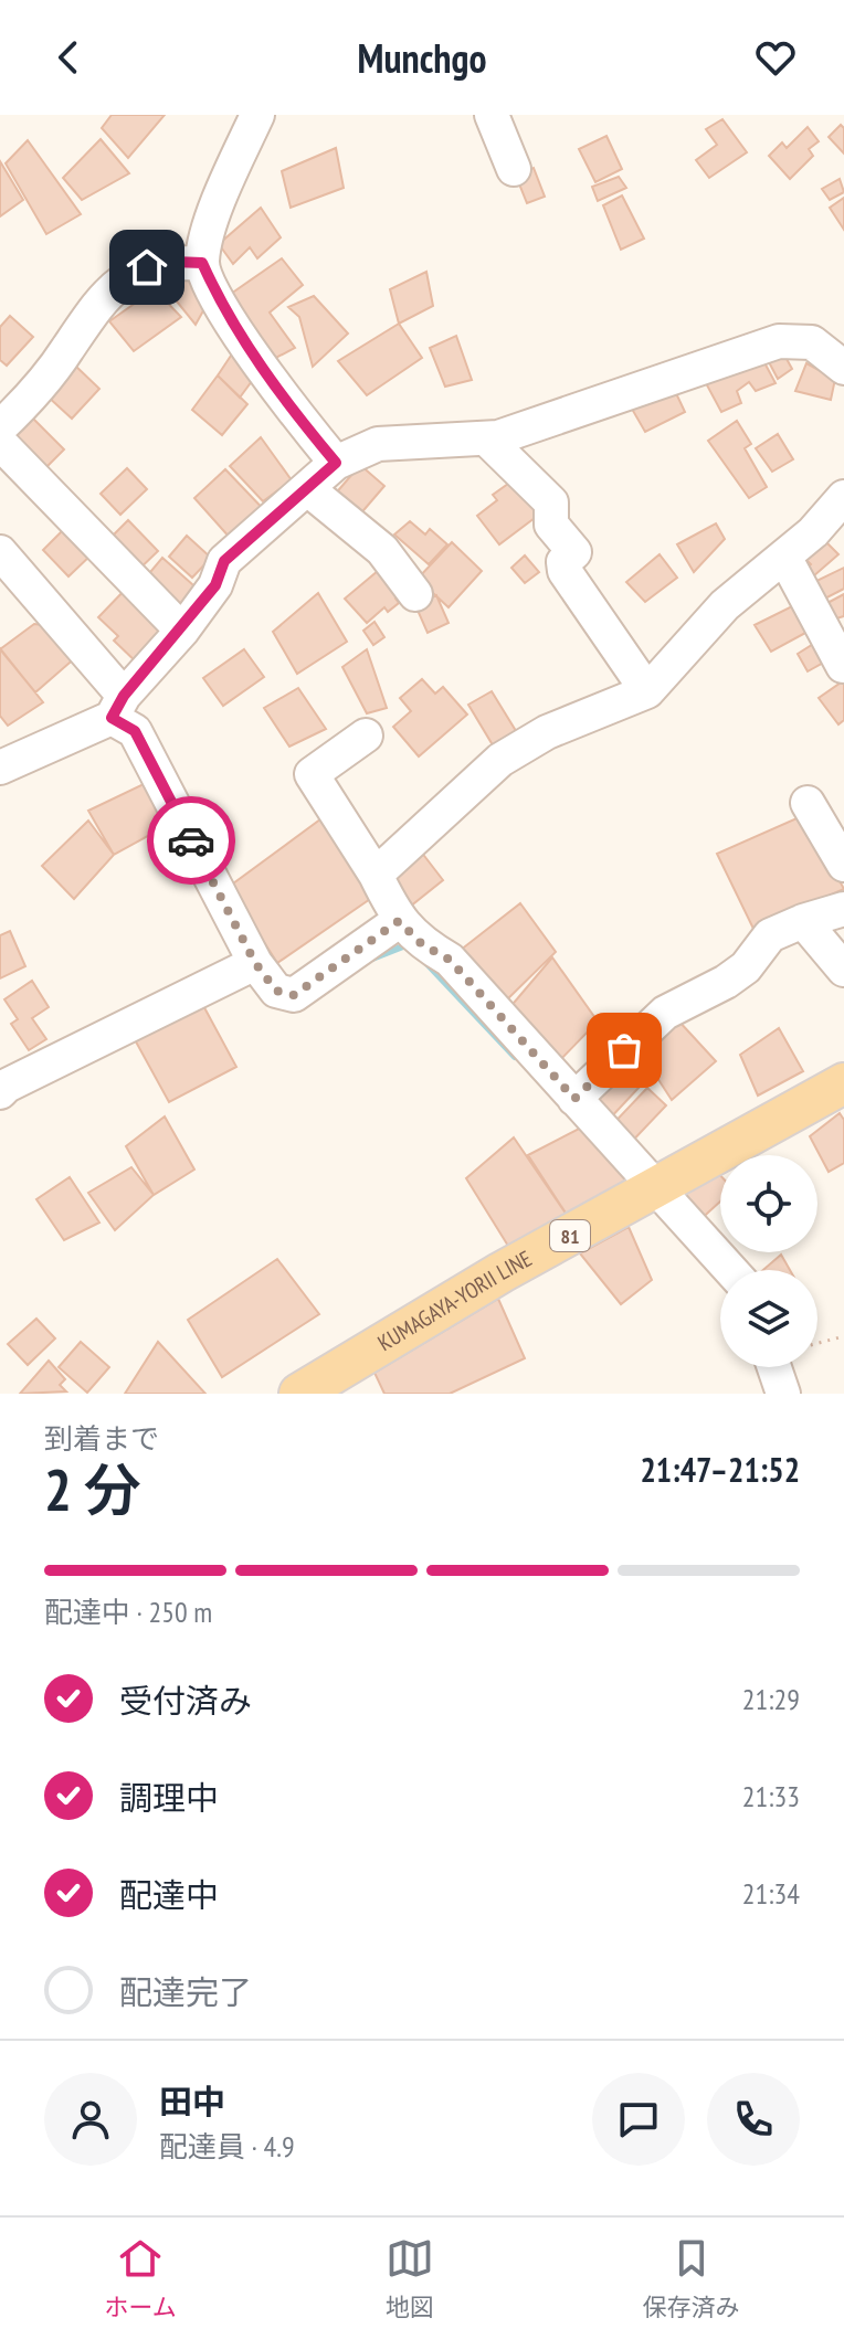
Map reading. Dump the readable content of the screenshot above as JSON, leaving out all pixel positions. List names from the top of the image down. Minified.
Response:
{"streets":{"main road":["81","KUMAGAYA-YORII LINE"]},"page":{"header":"Munchgo","heading":["2 分","到着まで","21:47–21:52"],"panel":["田中","配達員 · 4.9"],"bar":"配達中 · 250 m","list":[["受付済み","21:29"],["調理中","21:33"],["配達中","21:34"],"配達完了"],"tabs":["ホーム","地図","保存済み"]}}
